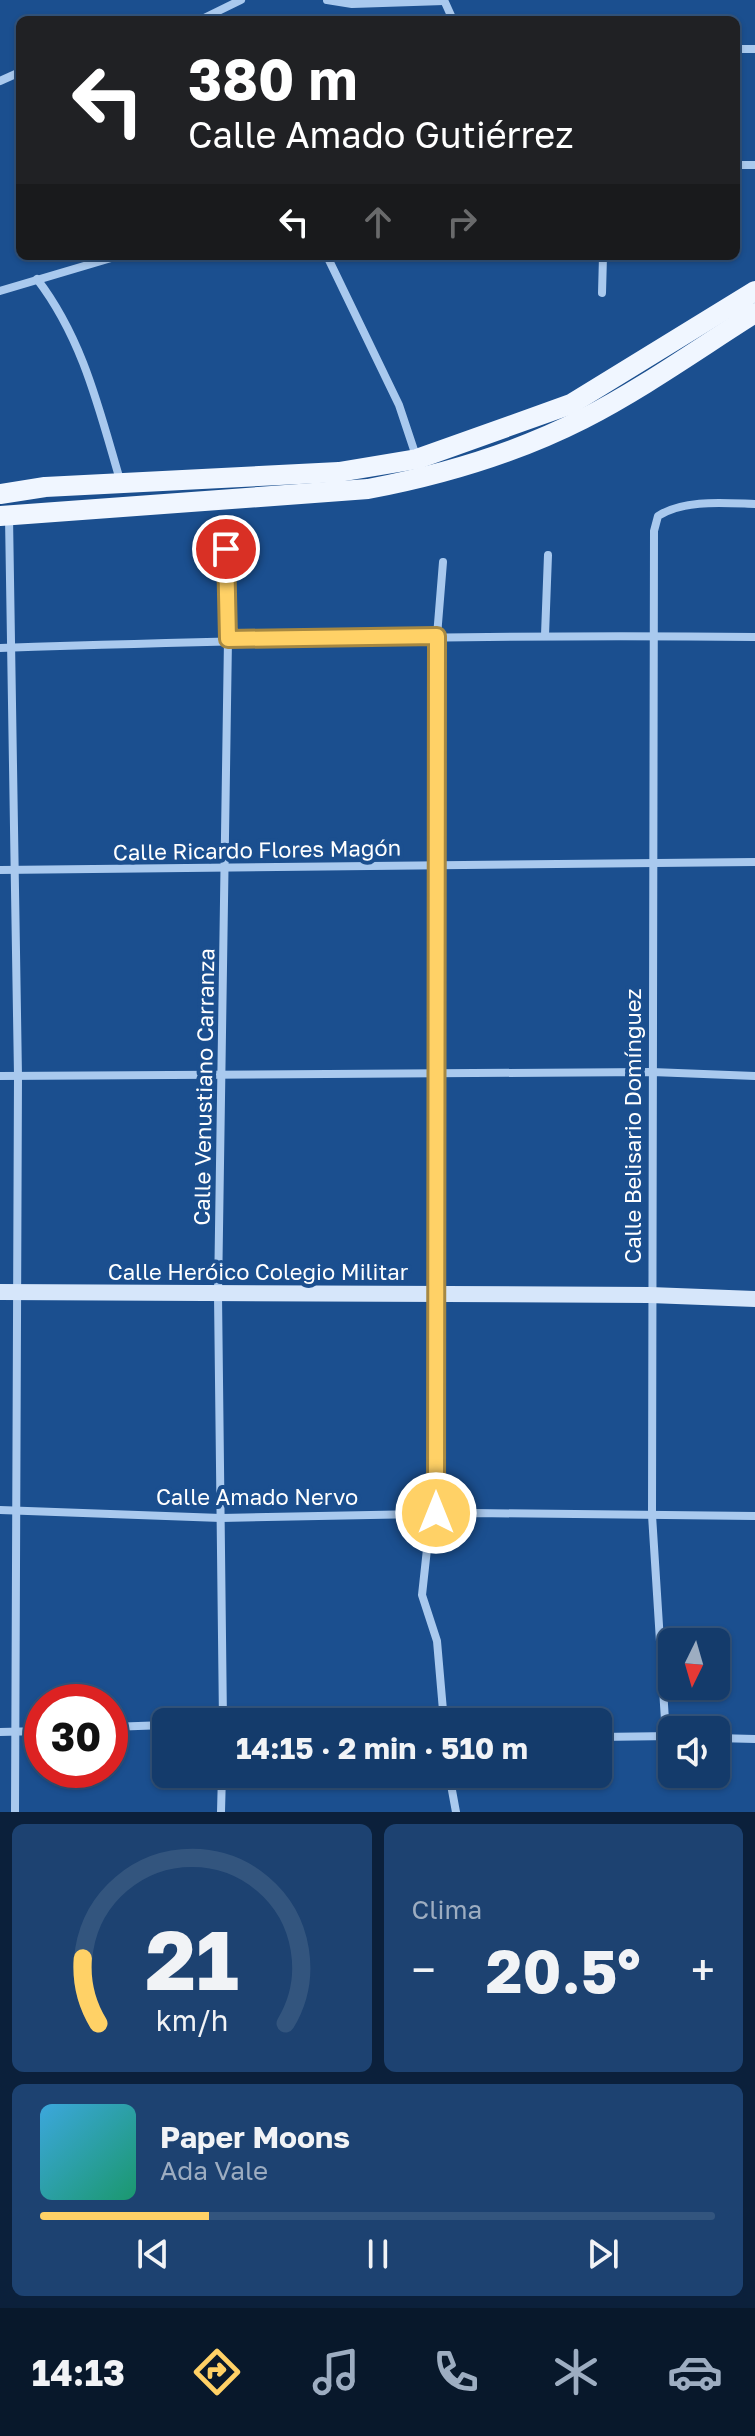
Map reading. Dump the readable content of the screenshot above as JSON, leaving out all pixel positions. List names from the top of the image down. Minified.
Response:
{"streets":{"main road":["Calle Heróico Colegio Militar"],"street":["Calle Ricardo Flores Magón","Calle Venustiano Carranza","Calle Belisario Domínguez","Calle Amado Nervo"]},"crossings":[["Calle Ricardo Flores Magón","Calle Venustiano Carranza"],["Calle Ricardo Flores Magón","Calle Belisario Domínguez"],["Calle Venustiano Carranza","Calle Heróico Colegio Militar"],["Calle Venustiano Carranza","Calle Amado Nervo"],["Calle Belisario Domínguez","Calle Heróico Colegio Militar"],["Calle Belisario Domínguez","Calle Amado Nervo"]],"north":"bottom","page":{"turn":["380 m","Calle Amado Gutiérrez"],"limit":"30","trip":"14:15 · 2 min · 510 m","tile":"Clima","heat":["−","20.5°","+"],"song":["Paper Moons","Ada Vale"],"tabs":"14:13","gauge":["21","km/h"]}}
